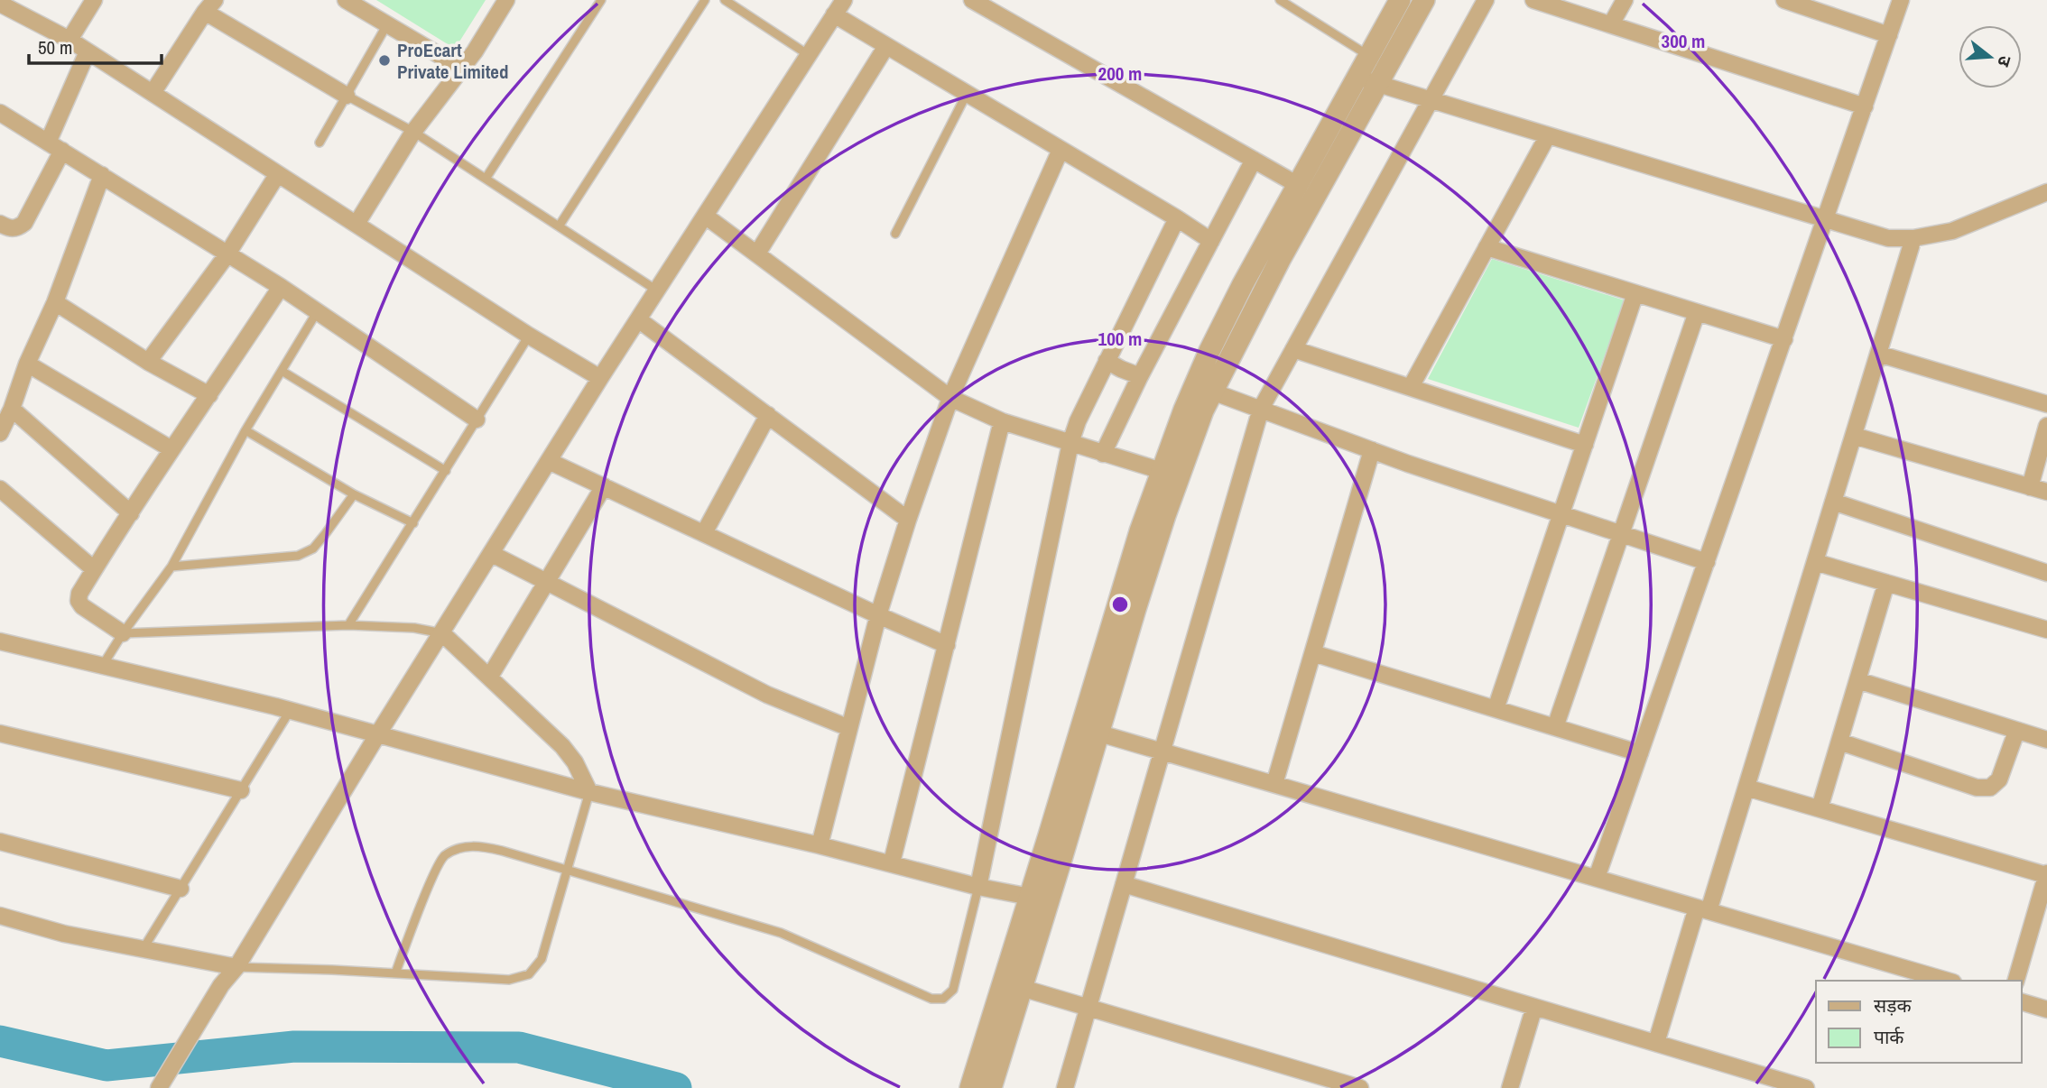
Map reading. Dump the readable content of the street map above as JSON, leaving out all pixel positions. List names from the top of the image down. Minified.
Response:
{"places":["ProEcart Private Limited"],"legend":["सड़क","पार्क"],"scale_bar":"50 m","north":"right","rings":["300 m","200 m","100 m"]}
